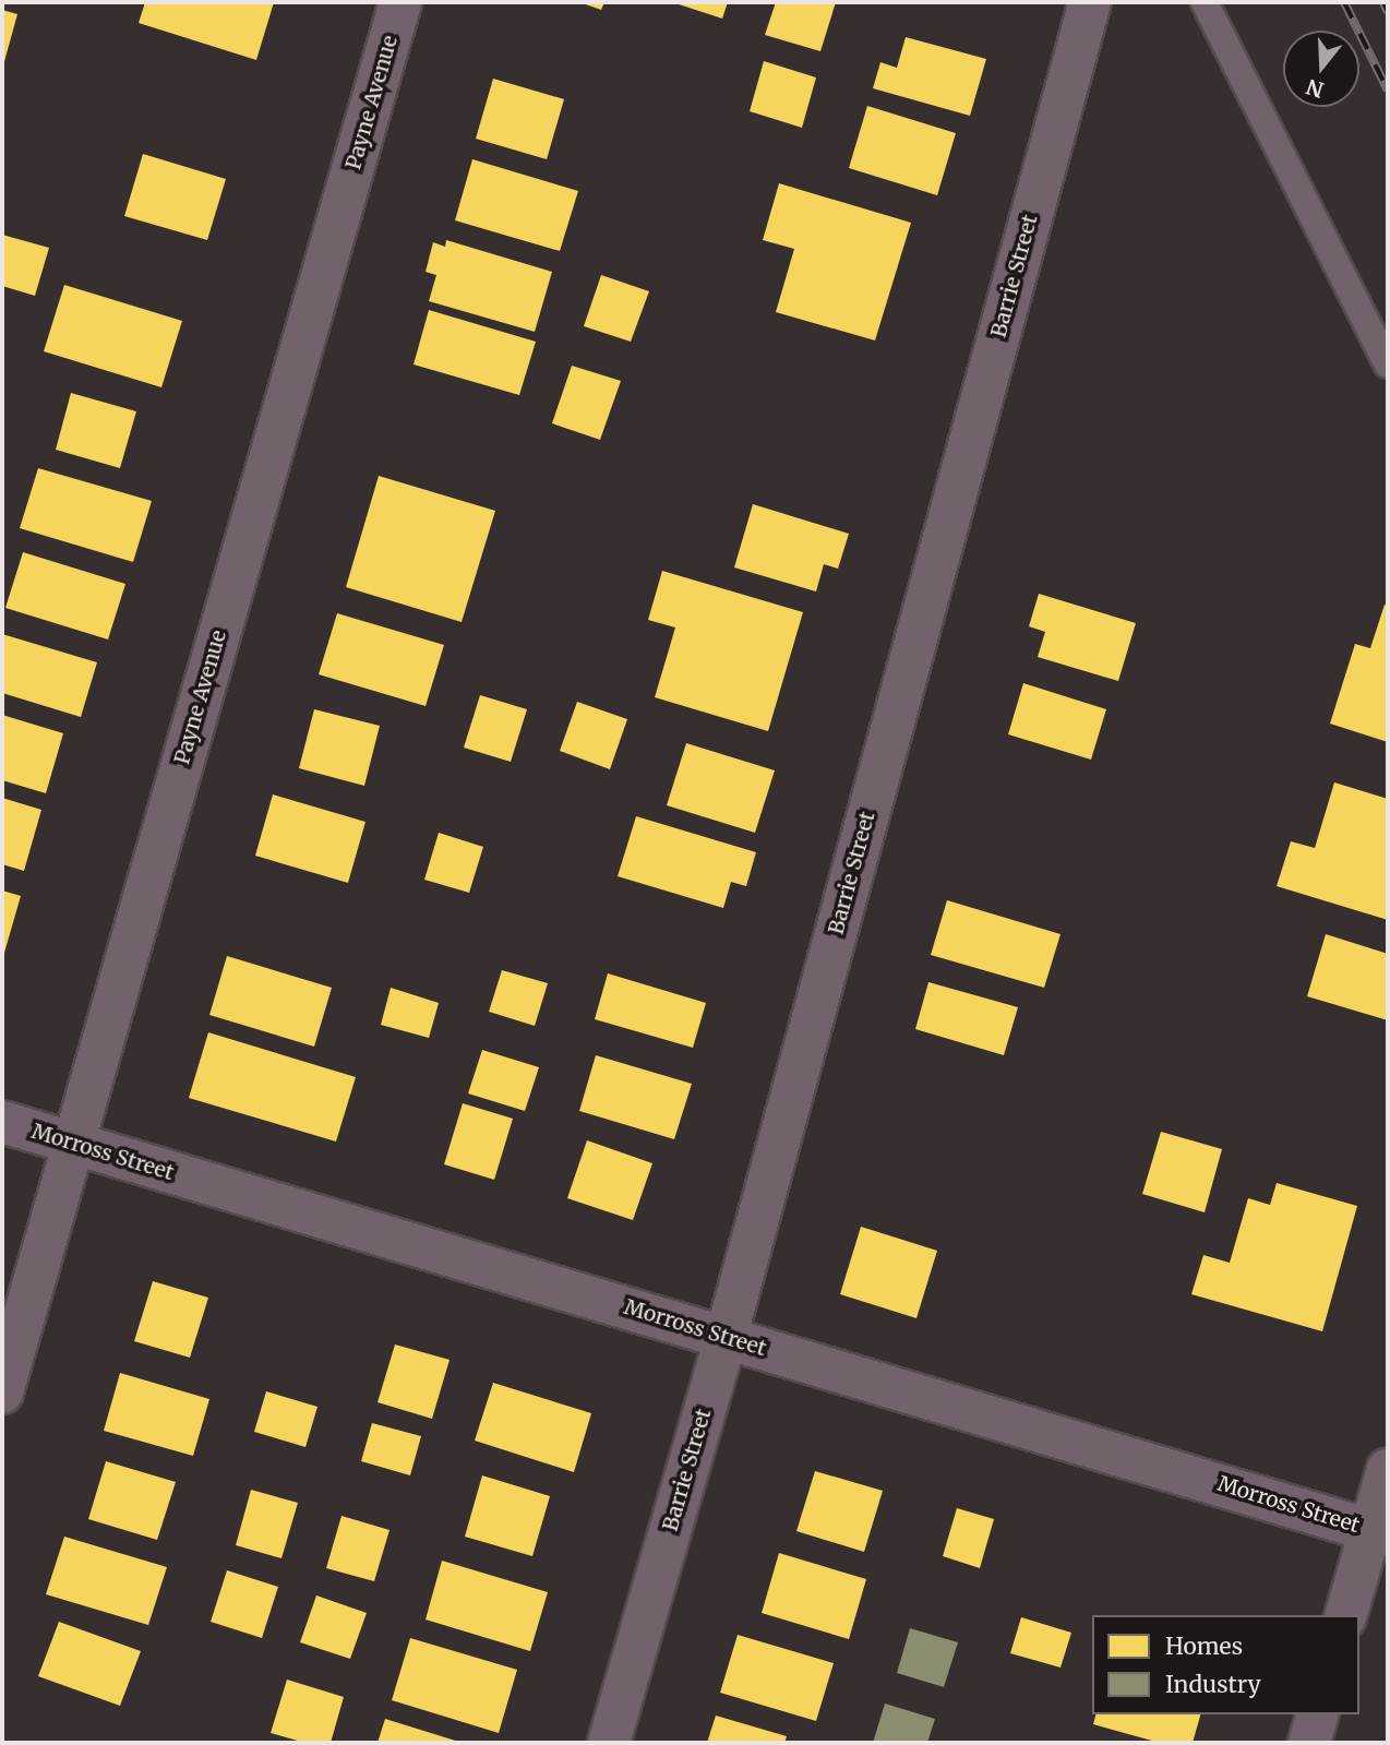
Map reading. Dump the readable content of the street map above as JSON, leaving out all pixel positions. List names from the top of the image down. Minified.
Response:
{"streets":{"street":["Payne Avenue","Barrie Street","Morross Street"]},"crossings":[["Payne Avenue","Morross Street"],["Barrie Street","Morross Street"]],"legend":["Homes","Industry"],"north":"bottom"}
